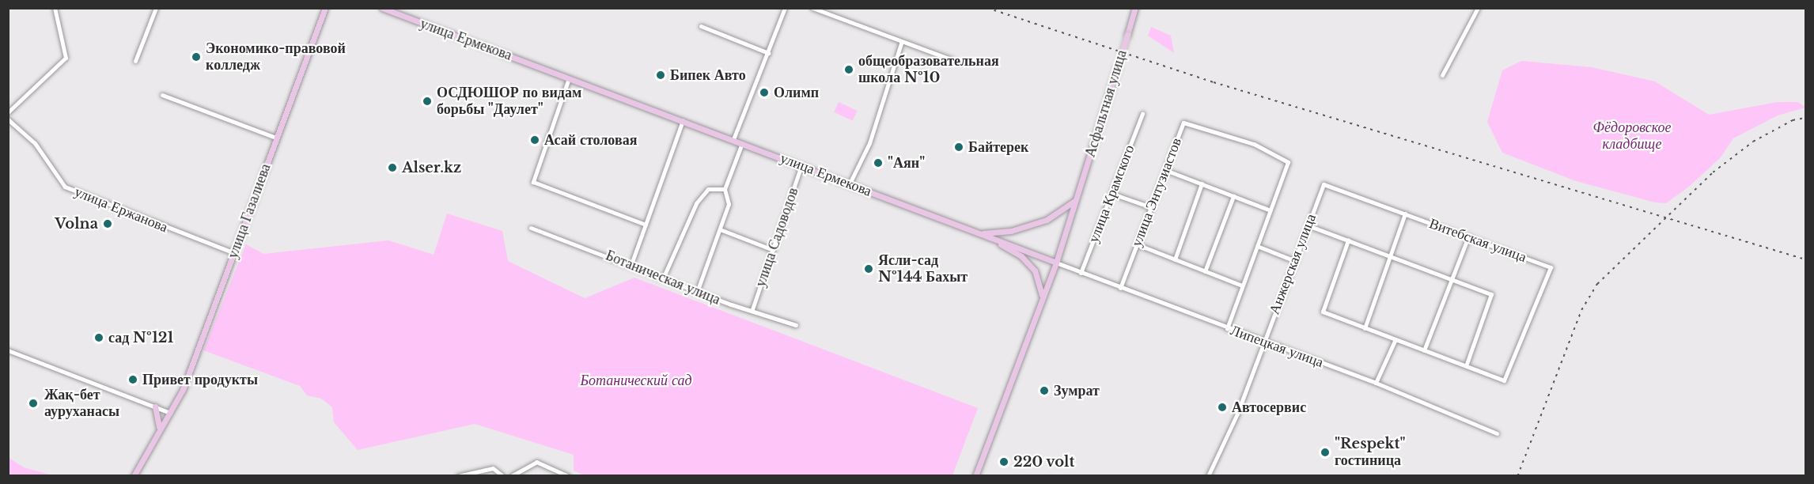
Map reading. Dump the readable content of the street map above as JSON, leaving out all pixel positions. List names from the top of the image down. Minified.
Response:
{"streets":{"main road":["улица Ермекова","Асфальтная улица","улица Газалиева"],"street":["улица Энтузиастов","улица Крамского","улица Ержанова","улица Садоводов","Витебская улица","Анжерская улица","Ботаническая улица","Липецкая улица"]},"crossings":[["улица Ермекова","Асфальтная улица"],["улица Ермекова","улица Садоводов"],["улица Ермекова","Липецкая улица"],["Асфальтная улица","Липецкая улица"],["улица Энтузиастов","Липецкая улица"],["улица Крамского","Липецкая улица"],["улица Ержанова","улица Газалиева"],["улица Садоводов","Ботаническая улица"],["Витебская улица","Анжерская улица"],["Анжерская улица","Липецкая улица"]],"parks":["Фёдоровское кладбище","Ботанический сад"],"places":["Экономико-правовой колледж","общеобразовательная школа №10","Бипек Авто","Олимп","ОСДЮШОР по видам борьбы \"Даулет\"","Асай столовая","Байтерек","\"Аян\"","Alser.kz","Volna","Ясли-сад №144 Бахыт","сад №121","Привет продукты","Зумрат","Жақ-бет ауруханасы","Автосервис","\"Respekt\" гостиница","220 volt"]}
